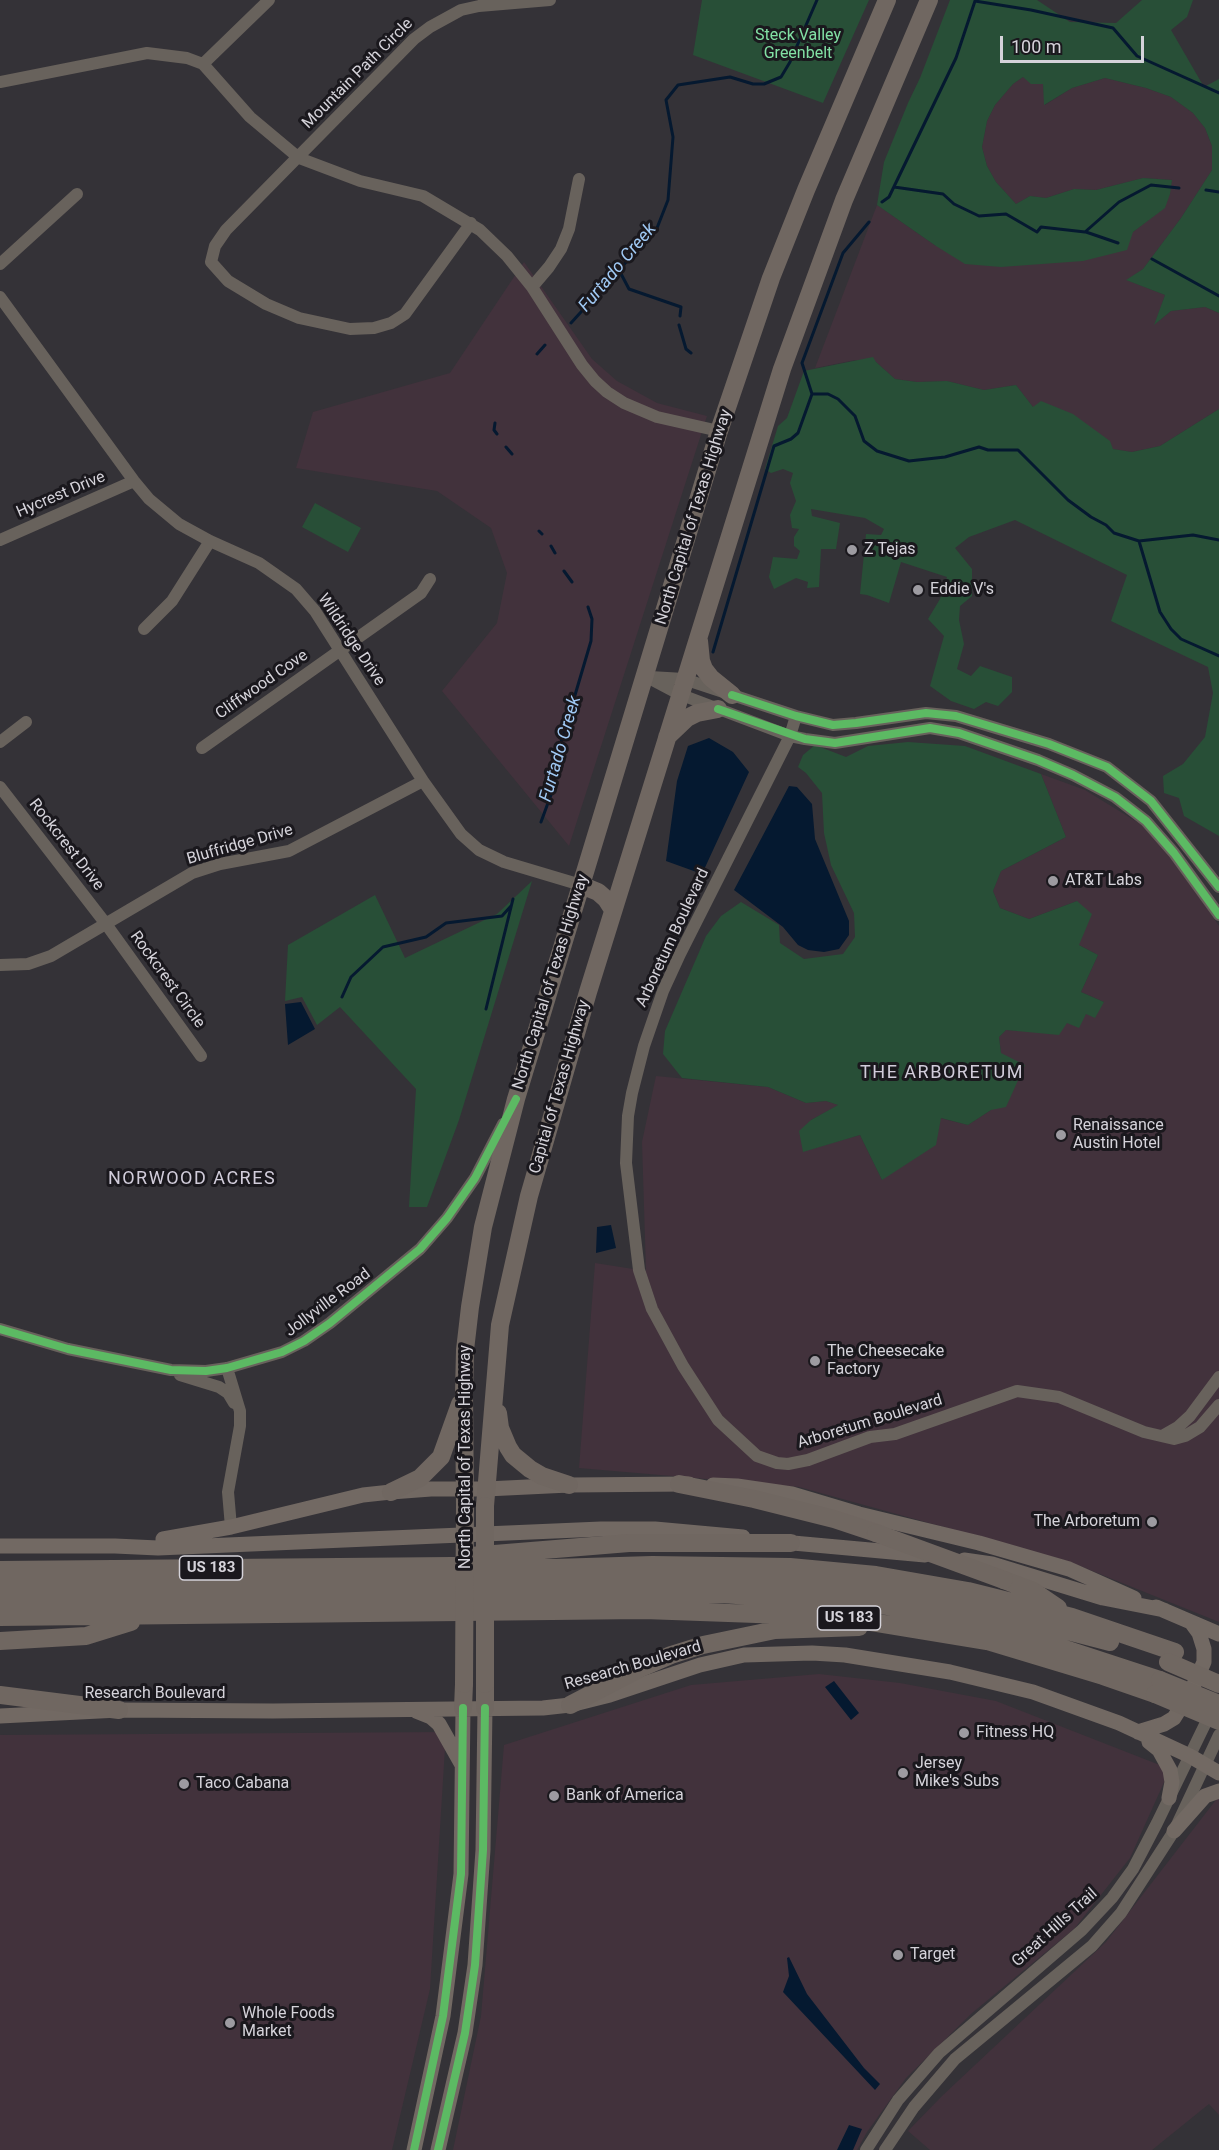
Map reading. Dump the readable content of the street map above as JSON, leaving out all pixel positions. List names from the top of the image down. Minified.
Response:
{"streets":{"highway":["North Capital of Texas Highway","Capital of Texas Highway","US 183"],"main road":["Research Boulevard"],"street":["Mountain Path Circle","Hycrest Drive","Wildridge Drive","Cliffwood Cove","Rockcrest Drive","Bluffridge Drive","Arboretum Boulevard","Rockcrest Circle","Jollyville Road","Great Hills Trail"]},"crossings":[["Hycrest Drive","Wildridge Drive"],["North Capital of Texas Highway","Wildridge Drive"],["North Capital of Texas Highway","Capital of Texas Highway"],["North Capital of Texas Highway","Jollyville Road"],["North Capital of Texas Highway","Research Boulevard"],["Wildridge Drive","Cliffwood Cove"],["Wildridge Drive","Bluffridge Drive"],["Rockcrest Drive","Bluffridge Drive"],["Rockcrest Drive","Rockcrest Circle"],["Bluffridge Drive","Rockcrest Circle"],["Research Boulevard","Great Hills Trail"]],"districts":["THE ARBORETUM","NORWOOD ACRES"],"water":["Furtado Creek"],"parks":["Steck Valley Greenbelt"],"places":["Z Tejas","Eddie V's","AT&T Labs","Renaissance Austin Hotel","The Cheesecake Factory","The Arboretum","Fitness HQ","Jersey Mike's Subs","Taco Cabana","Bank of America","Target","Whole Foods Market"],"scale_bar":"100 m"}
